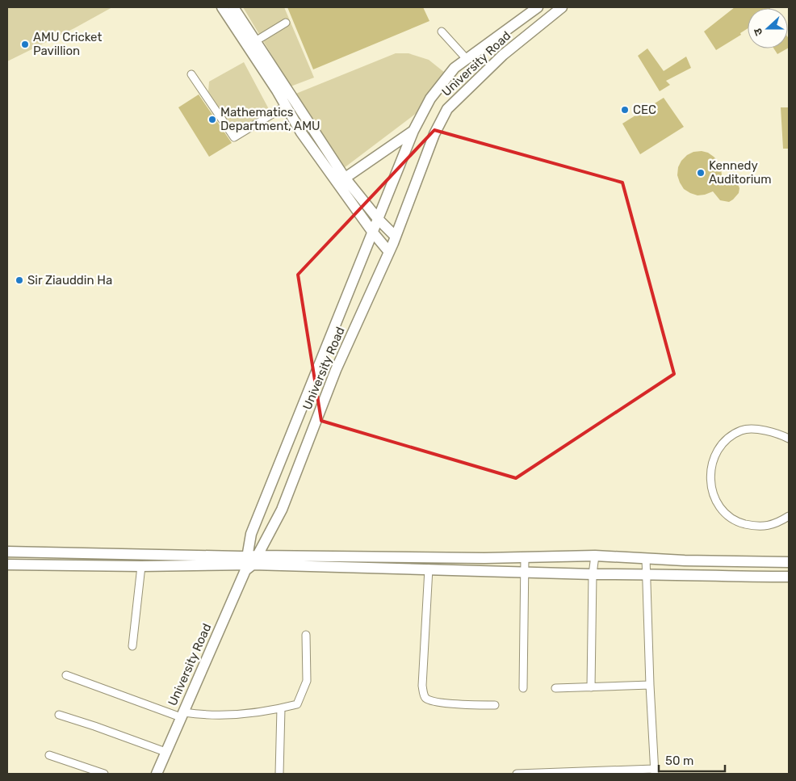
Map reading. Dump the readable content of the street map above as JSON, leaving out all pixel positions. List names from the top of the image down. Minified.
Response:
{"streets":{"main road":["University Road"]},"places":["AMU Cricket Pavillion","CEC","Mathematics Department, AMU","Kennedy Auditorium","Sir Ziauddin Ha"],"scale_bar":"50 m","north":"left"}
